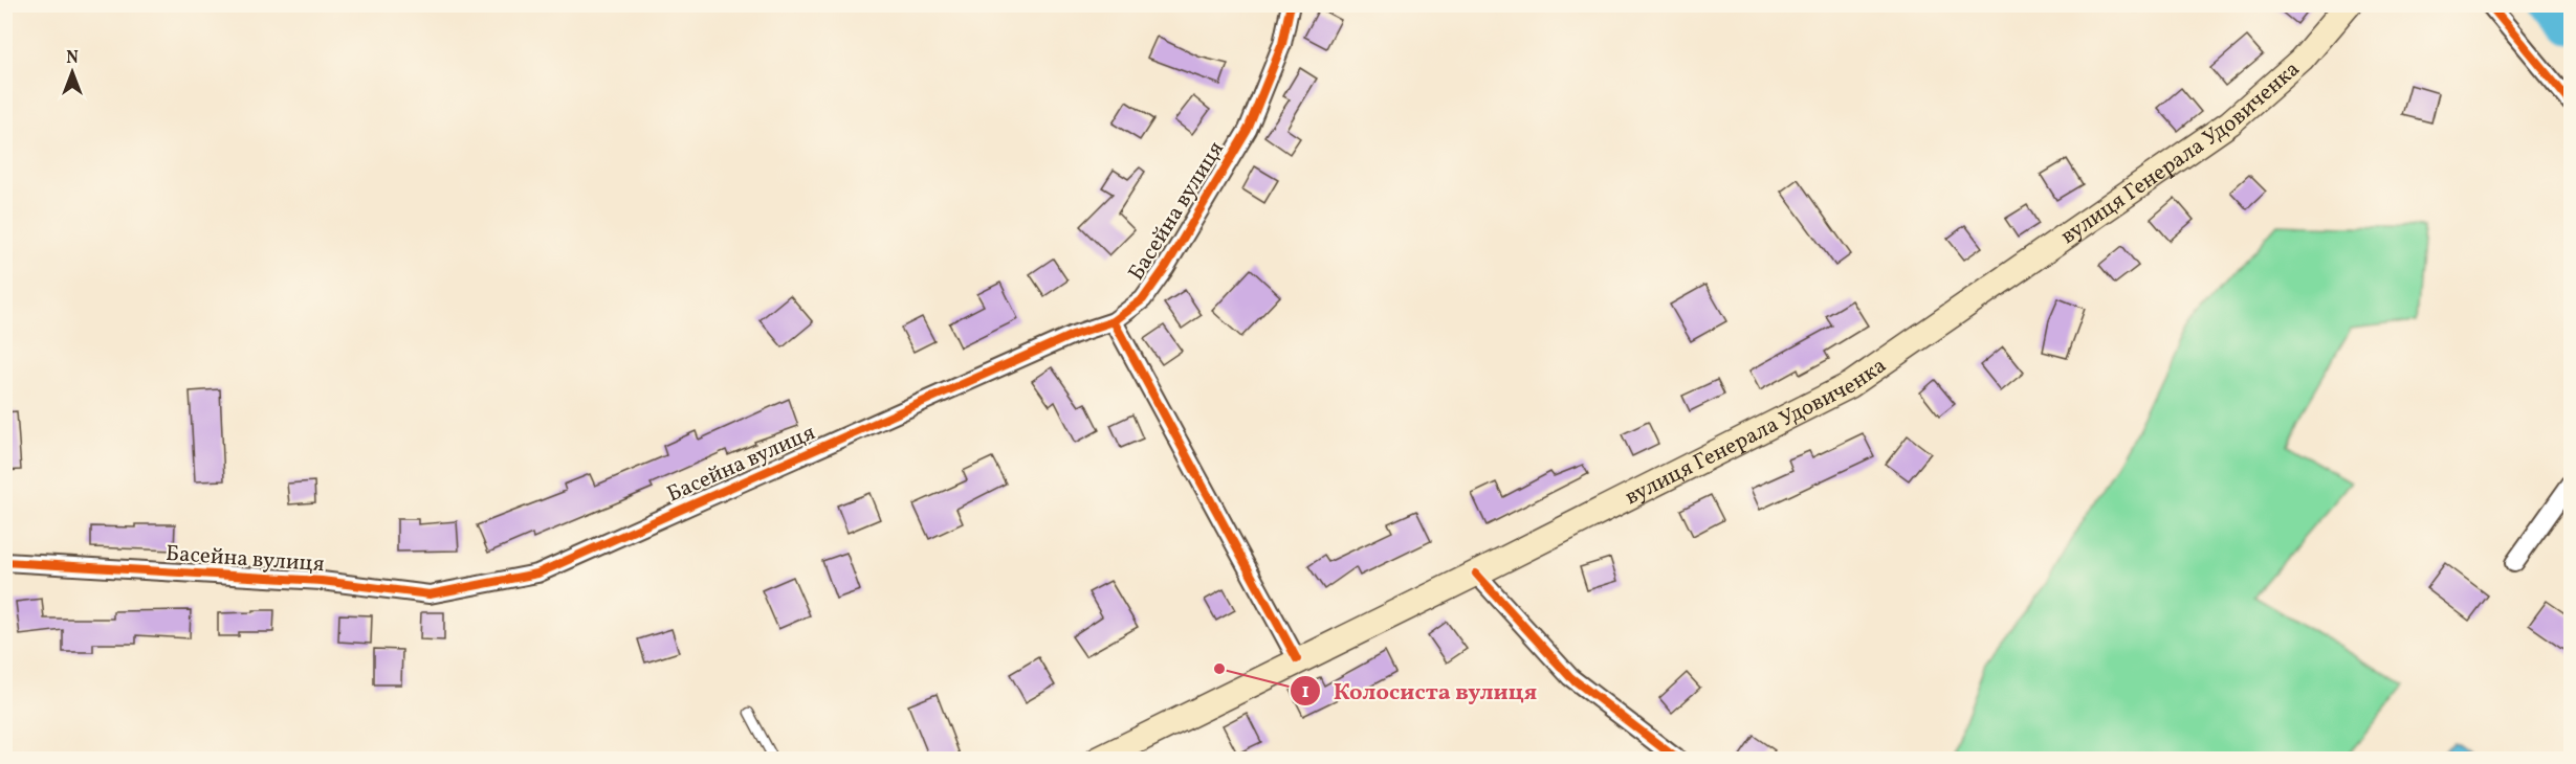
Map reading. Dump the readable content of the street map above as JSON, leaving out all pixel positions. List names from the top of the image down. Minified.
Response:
{"streets":{"main road":["вулиця Генерала Удовиченка"],"street":["Басейна вулиця"]},"places":["Колосиста вулиця"],"north":"top"}
